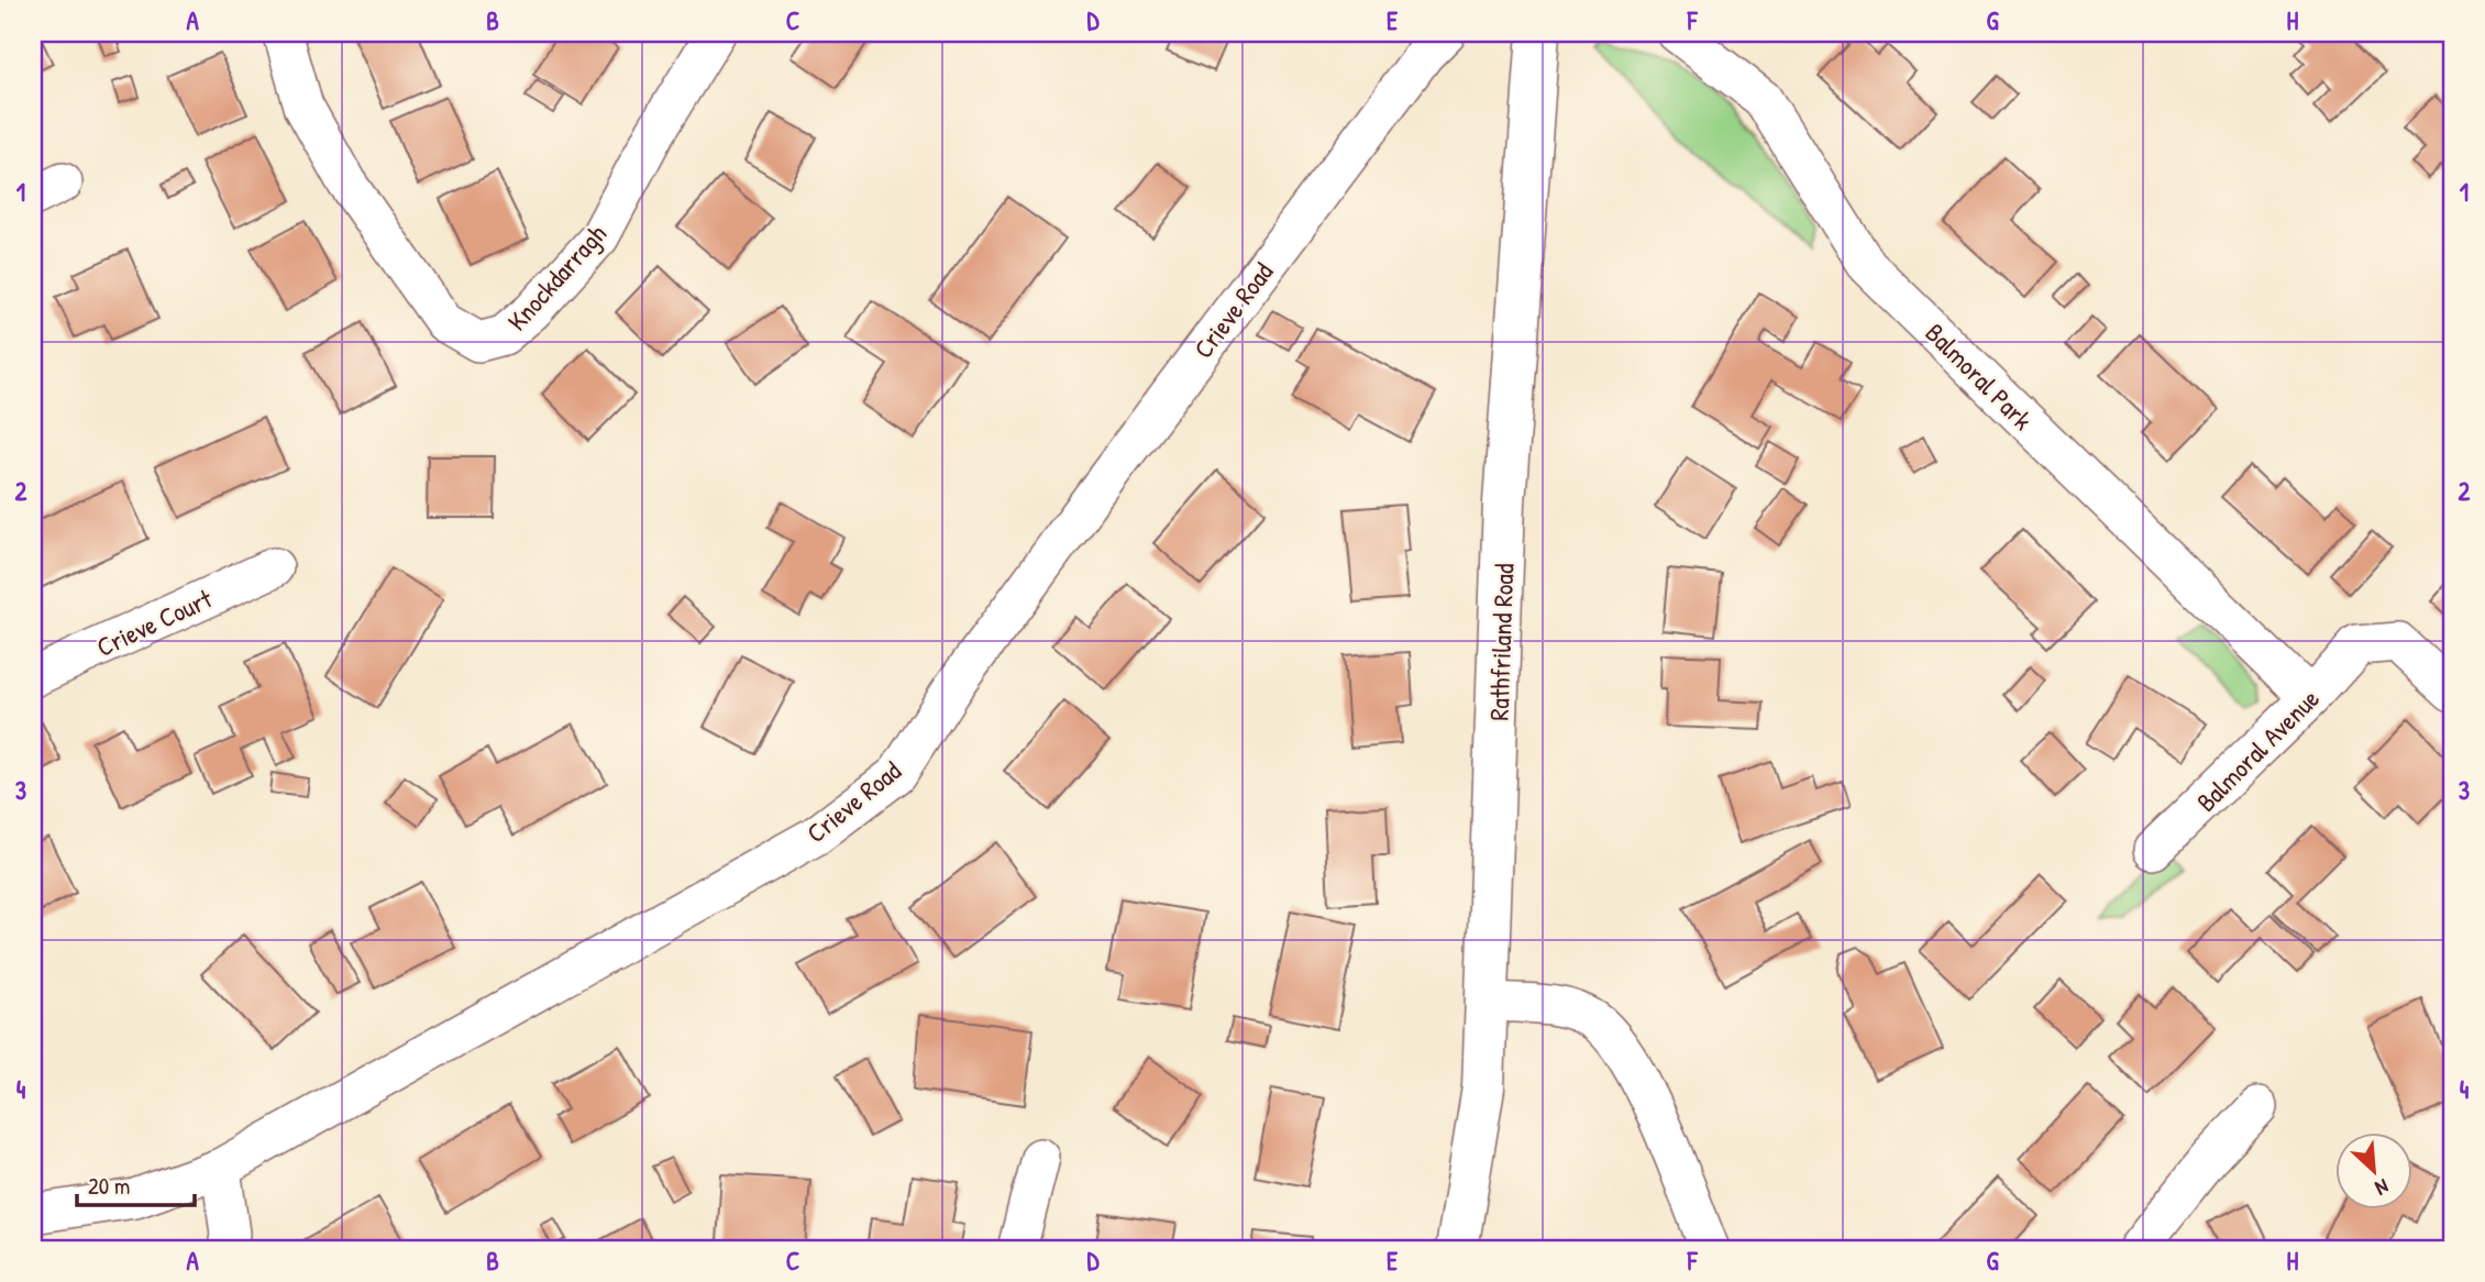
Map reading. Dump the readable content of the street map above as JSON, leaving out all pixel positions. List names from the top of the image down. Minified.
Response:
{"streets":{"main road":["Rathfriland Road"],"street":["Knockdarragh","Crieve Road","Balmoral Park","Crieve Court","Balmoral Avenue"]},"crossings":[["Balmoral Park","Balmoral Avenue"]],"scale_bar":"20 m","north":"bottom right","grid":{"columns":["A","B","C","D","E","F","G","H"],"rows":["1","2","3","4"]}}
